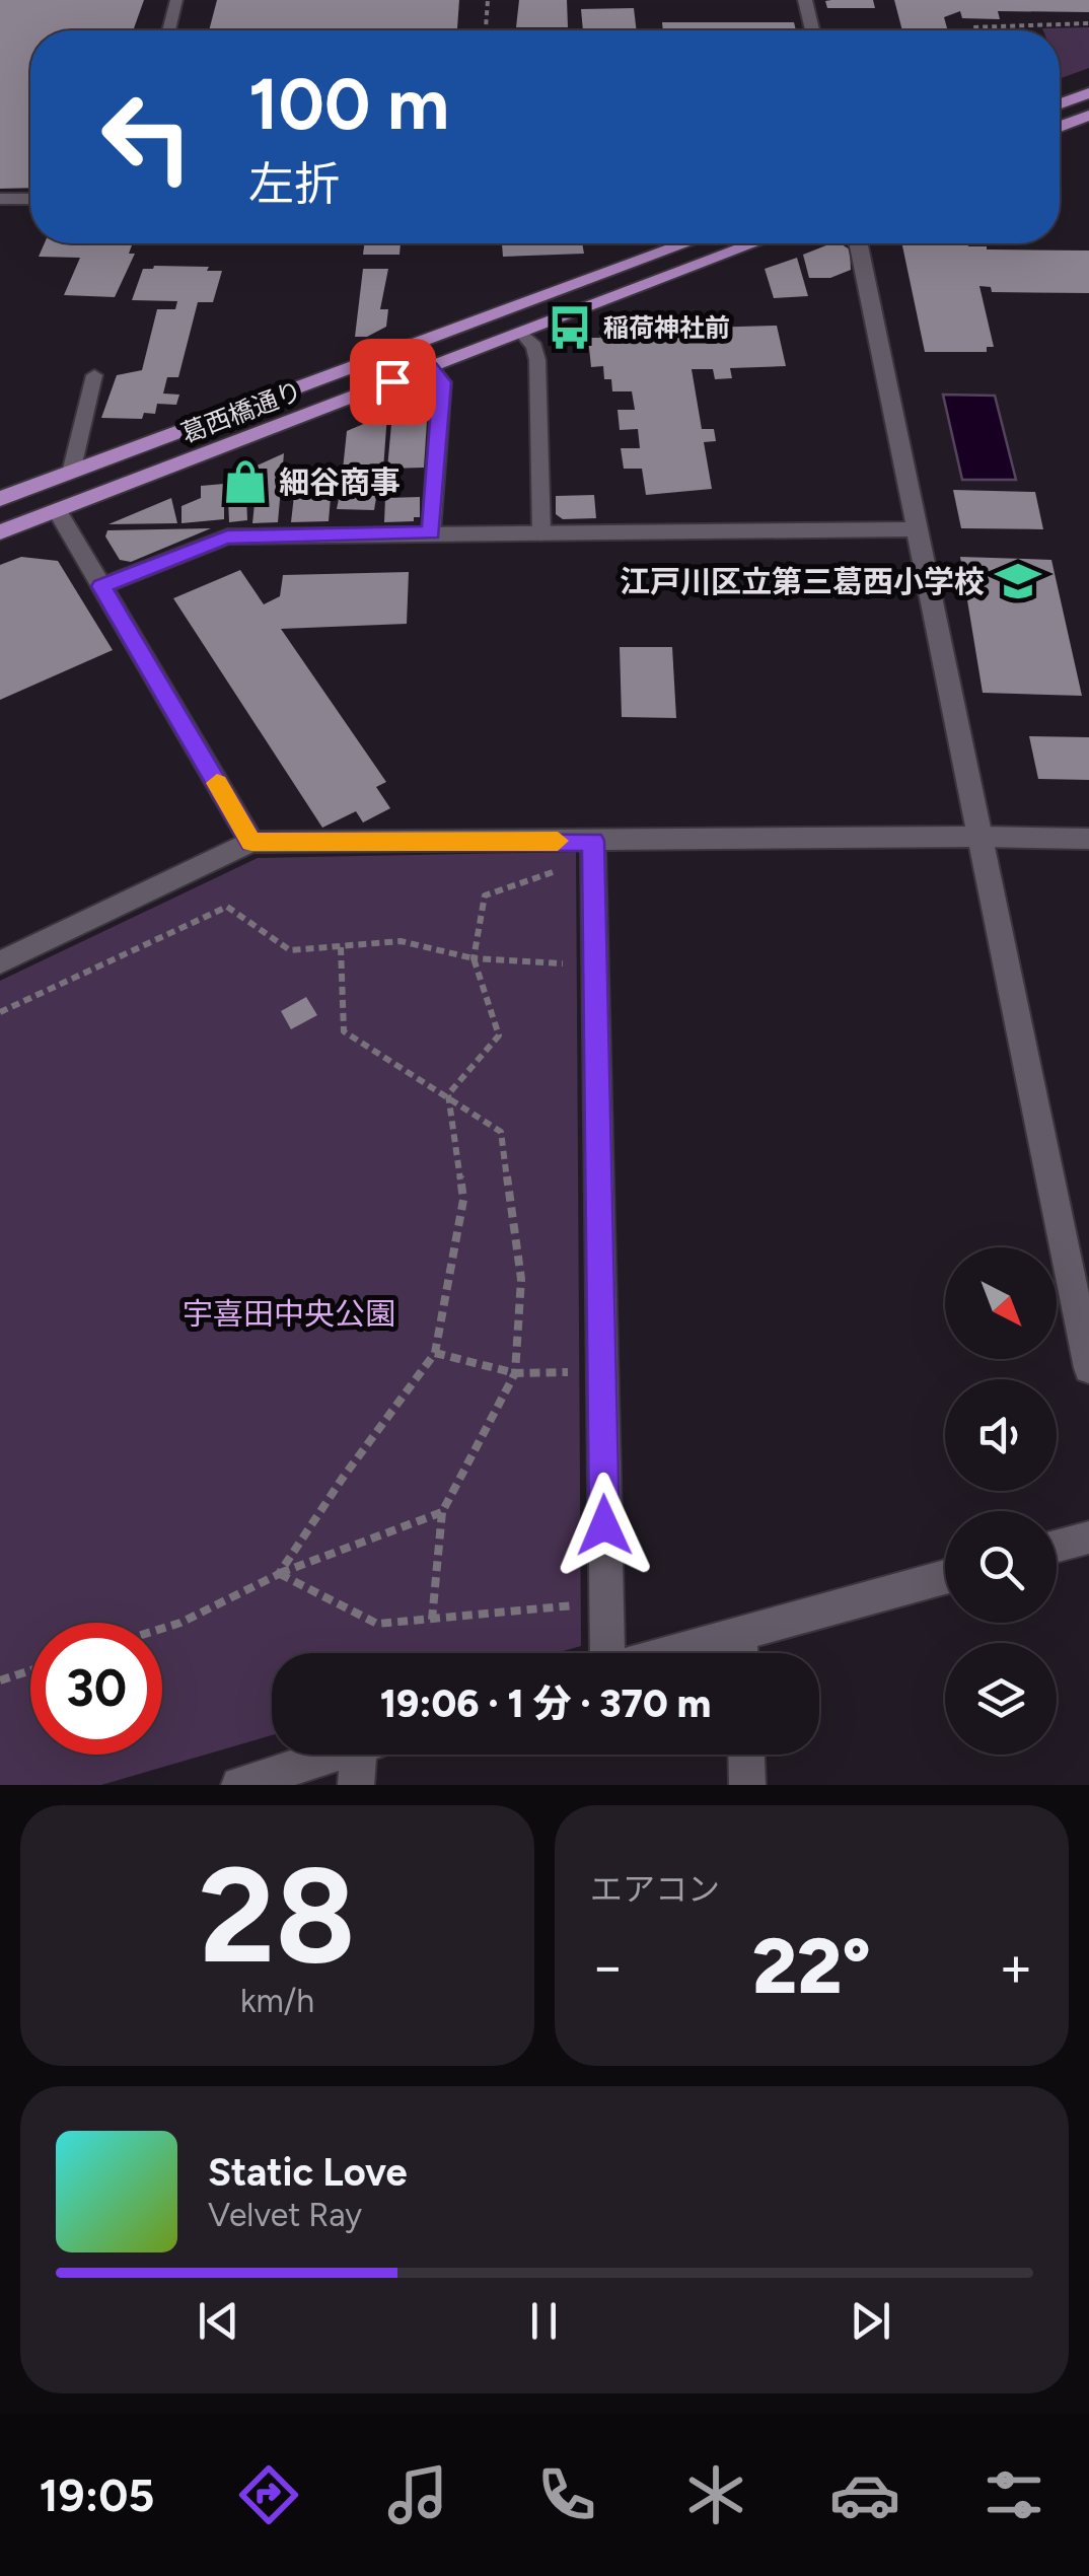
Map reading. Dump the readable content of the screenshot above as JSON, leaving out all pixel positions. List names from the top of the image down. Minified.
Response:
{"streets":{"main road":["葛西橋通り"]},"parks":["宇喜田中央公園"],"places":{"bus stop":["稲荷神社前"],"shop":["細谷商事"],"school or university":["江戸川区立第三葛西小学校"]},"north":"bottom right","page":{"turn":["100 m","左折"],"limit":"30","trip":"19:06 · 1 分 · 370 m","tile":[["28","km/h"],"エアコン"],"heat":["−","22°","+"],"song":["Static Love","Velvet Ray"],"tabs":"19:05"}}
